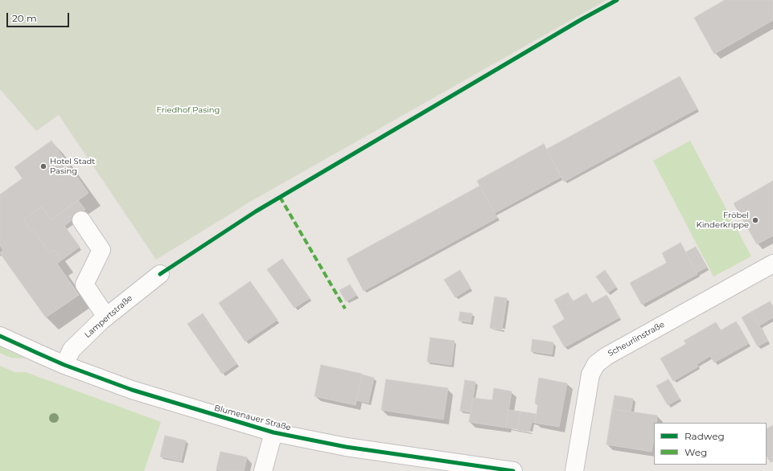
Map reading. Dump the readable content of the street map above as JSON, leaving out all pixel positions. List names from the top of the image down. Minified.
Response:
{"streets":{"street":["Lampertstraße","Scheurlinstraße","Blumenauer Straße"]},"crossings":[["Lampertstraße","Blumenauer Straße"]],"parks":["Friedhof Pasing"],"places":["Hotel Stadt Pasing","Fröbel Kinderkrippe"],"legend":["Radweg","Weg"],"scale_bar":"20 m"}
